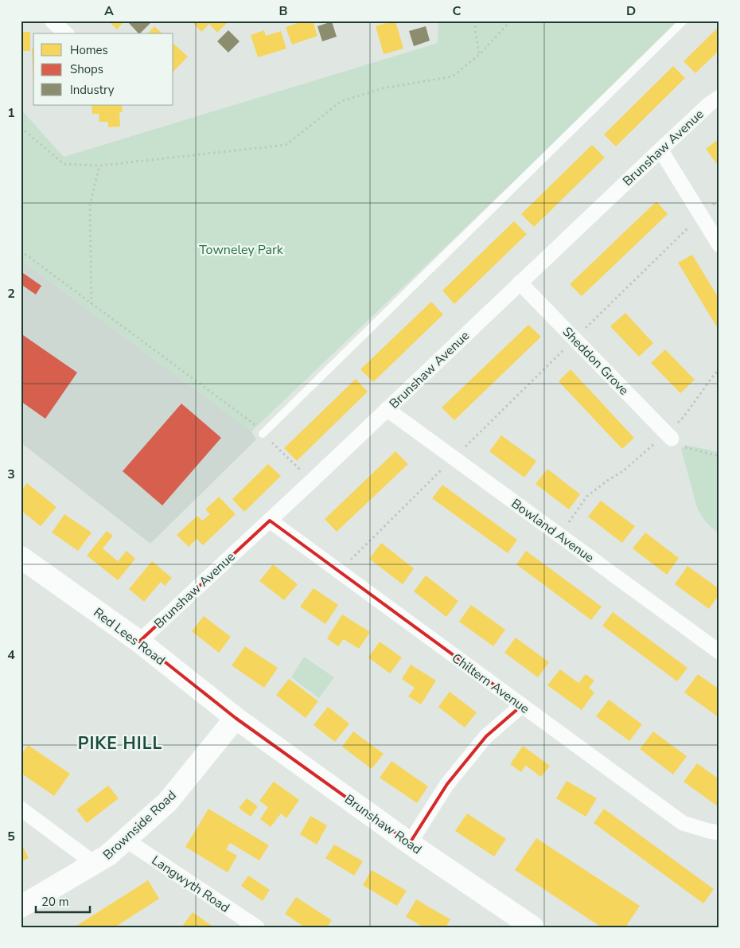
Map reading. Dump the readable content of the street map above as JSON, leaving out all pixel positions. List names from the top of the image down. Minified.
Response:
{"streets":{"street":["Brunshaw Avenue","Sheddon Grove","Bowland Avenue","Red Lees Road","Chiltern Avenue","Brunshaw Road","Brownside Road","Langwyth Road"]},"crossings":[["Brunshaw Avenue","Sheddon Grove"],["Brunshaw Avenue","Bowland Avenue"],["Brunshaw Avenue","Red Lees Road"],["Brunshaw Avenue","Chiltern Avenue"],["Red Lees Road","Brunshaw Road"],["Red Lees Road","Brownside Road"],["Brunshaw Road","Brownside Road"],["Brownside Road","Langwyth Road"]],"districts":["PIKE HILL"],"parks":["Towneley Park"],"legend":["Homes","Shops","Industry"],"scale_bar":"20 m","grid":{"columns":["A","B","C","D"],"rows":["1","2","3","4","5"]}}
